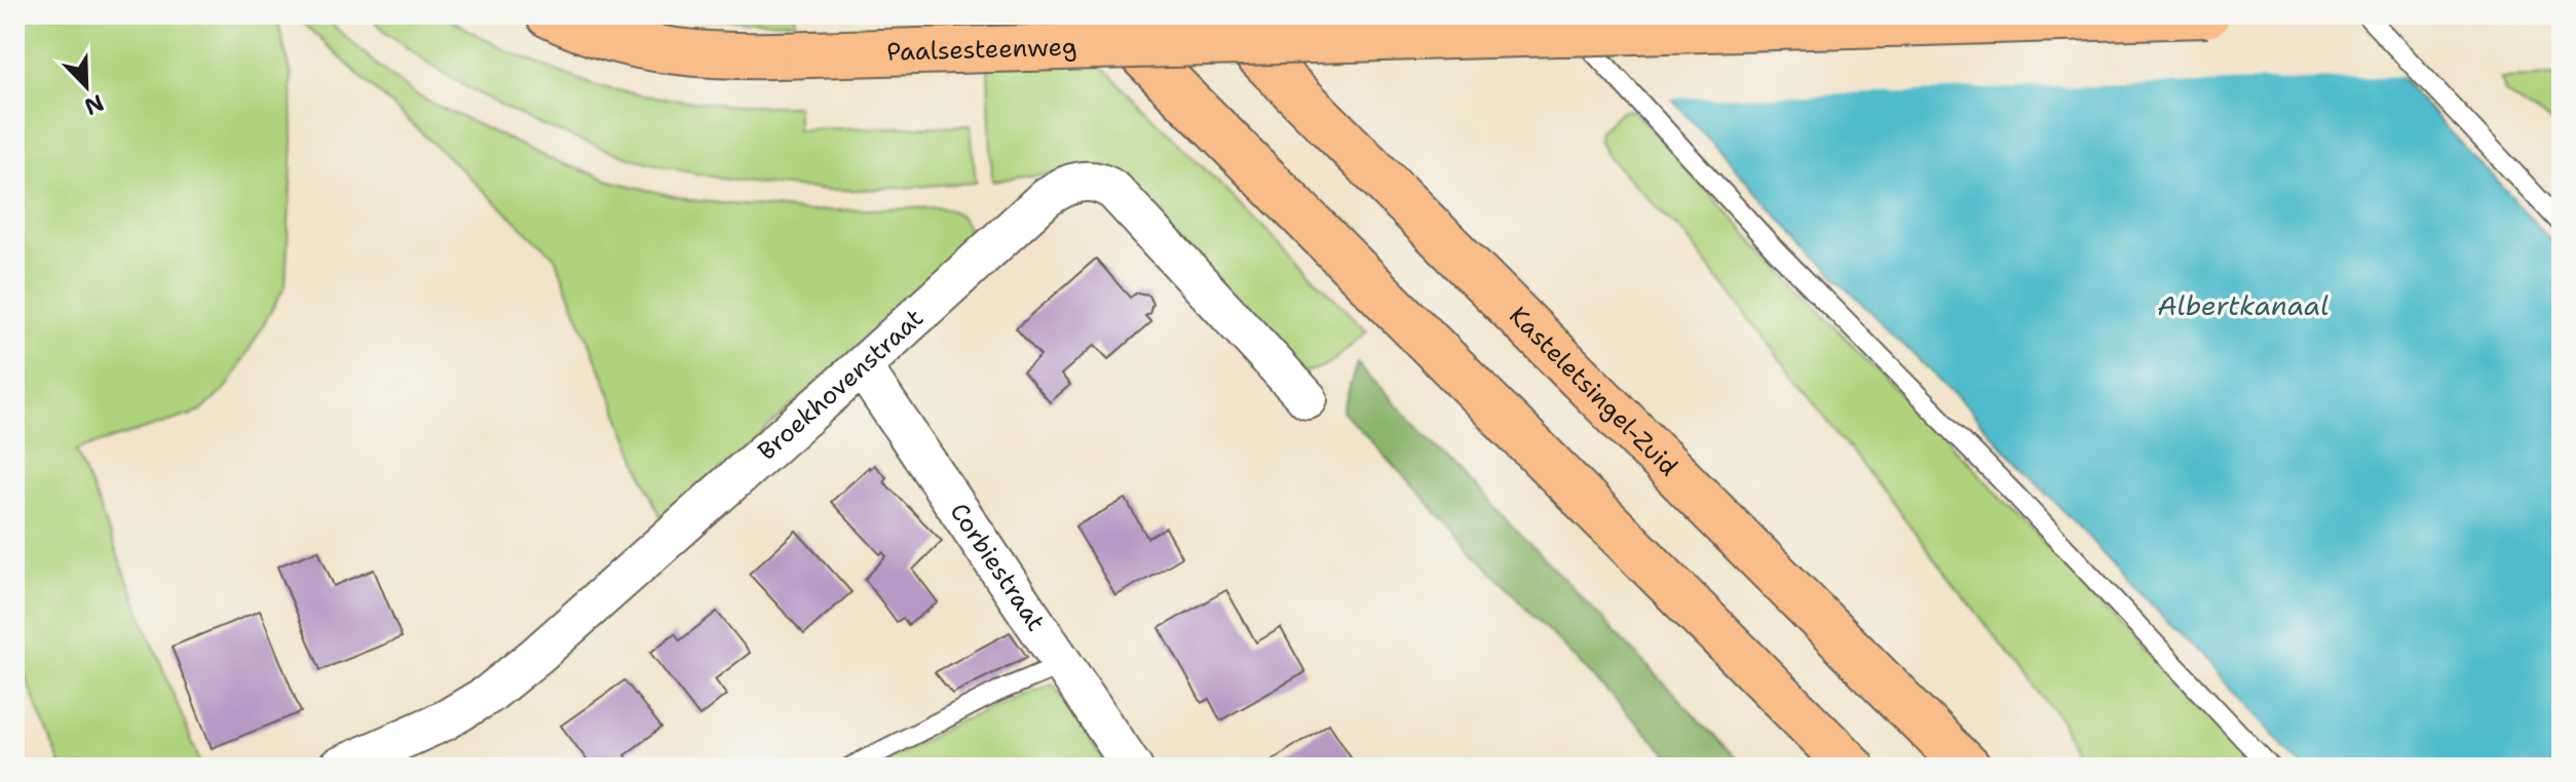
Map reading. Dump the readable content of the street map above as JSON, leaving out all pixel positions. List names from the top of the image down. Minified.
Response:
{"streets":{"main road":["Paalsesteenweg","Kasteletsingel-Zuid"],"street":["Broekhovenstraat","Corbiestraat"]},"crossings":[["Broekhovenstraat","Corbiestraat"]],"water":["Albertkanaal"],"north":"bottom right"}
